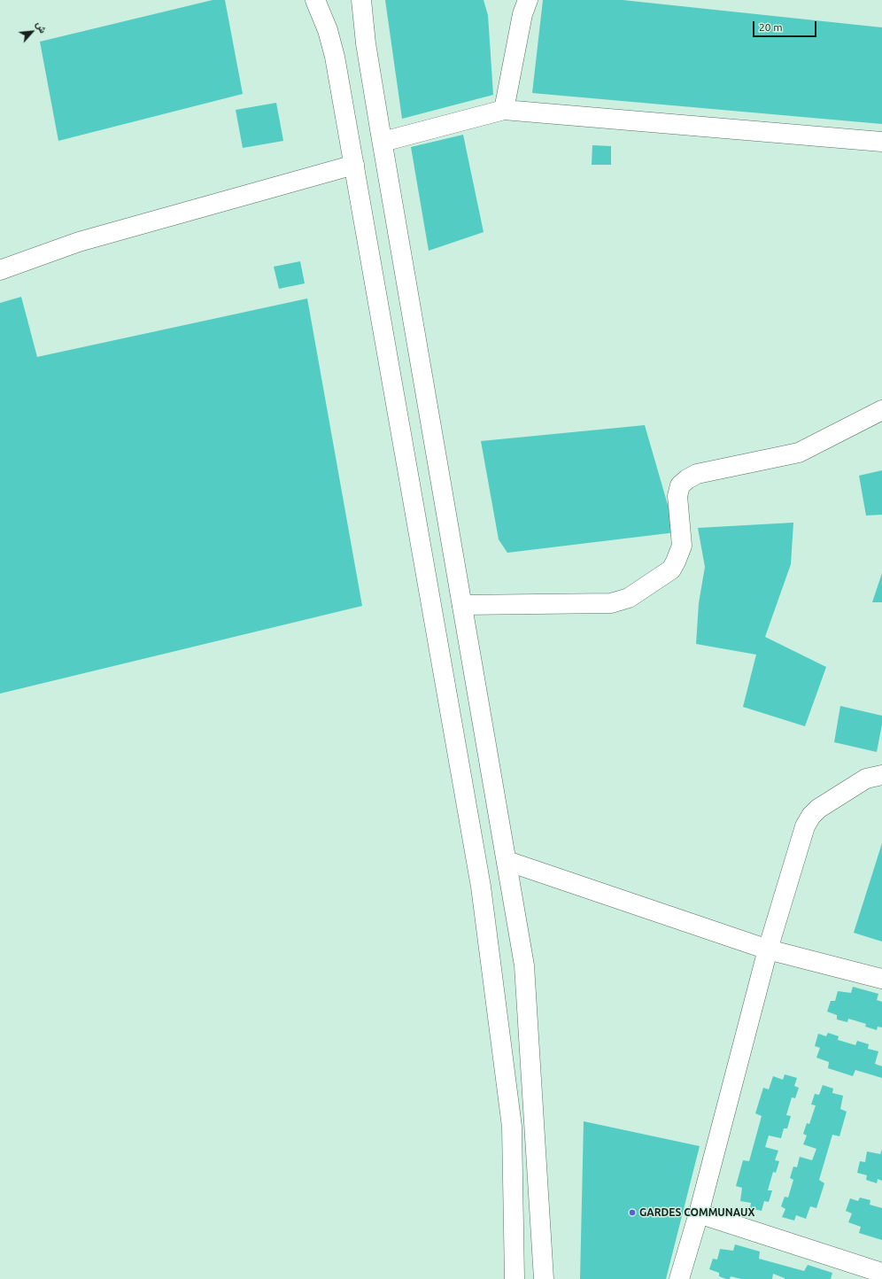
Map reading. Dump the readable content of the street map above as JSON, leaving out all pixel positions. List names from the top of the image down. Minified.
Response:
{"places":["GARDES COMMUNAUX"],"scale_bar":"20 m","north":"top right"}
